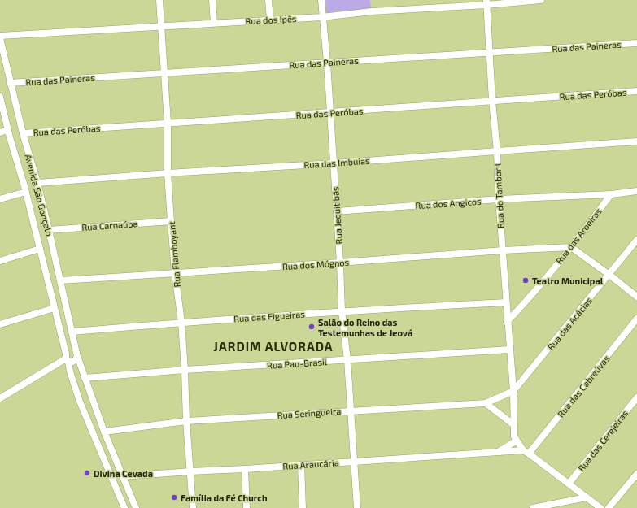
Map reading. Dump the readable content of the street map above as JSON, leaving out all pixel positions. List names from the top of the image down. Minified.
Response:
{"streets":{"street":["Rua dos Ipês","Rua das Paineras","Rua das Peróbas","Rua das Imbuias","Avenida São Gonçalo","Rua do Tamboril","Rua dos Angicos","Rua Jequitibás","Rua Carnaúba","Rua das Aroeiras","Rua Flamboyant","Rua dos Mógnos","Rua das Figueiras","Rua das Acácias","Rua Pau-Brasil","Rua das Cabreúvas","Rua Seringueira","Rua das Cerejeiras","Rua Araucária"]},"crossings":[["Rua dos Ipês","Avenida São Gonçalo"],["Rua dos Ipês","Rua do Tamboril"],["Rua dos Ipês","Rua Jequitibás"],["Rua dos Ipês","Rua Flamboyant"],["Rua das Paineras","Avenida São Gonçalo"],["Rua das Paineras","Rua do Tamboril"],["Rua das Paineras","Rua Jequitibás"],["Rua das Paineras","Rua Flamboyant"],["Rua das Peróbas","Avenida São Gonçalo"],["Rua das Peróbas","Rua do Tamboril"],["Rua das Peróbas","Rua Jequitibás"],["Rua das Peróbas","Rua Flamboyant"],["Rua das Imbuias","Avenida São Gonçalo"],["Rua das Imbuias","Rua do Tamboril"],["Rua das Imbuias","Rua Jequitibás"],["Rua das Imbuias","Rua Flamboyant"],["Avenida São Gonçalo","Rua Carnaúba"],["Avenida São Gonçalo","Rua dos Mógnos"],["Avenida São Gonçalo","Rua das Figueiras"],["Avenida São Gonçalo","Rua Pau-Brasil"],["Avenida São Gonçalo","Rua Seringueira"],["Avenida São Gonçalo","Rua Araucária"],["Rua do Tamboril","Rua dos Angicos"],["Rua do Tamboril","Rua das Aroeiras"],["Rua do Tamboril","Rua dos Mógnos"],["Rua do Tamboril","Rua das Figueiras"],["Rua do Tamboril","Rua das Acácias"],["Rua do Tamboril","Rua Pau-Brasil"],["Rua do Tamboril","Rua Seringueira"],["Rua do Tamboril","Rua Araucária"],["Rua dos Angicos","Rua Jequitibás"],["Rua dos Angicos","Rua das Aroeiras"],["Rua Jequitibás","Rua dos Mógnos"],["Rua Jequitibás","Rua das Figueiras"],["Rua Jequitibás","Rua Pau-Brasil"],["Rua Jequitibás","Rua Seringueira"],["Rua Jequitibás","Rua Araucária"],["Rua Carnaúba","Rua Flamboyant"],["Rua das Aroeiras","Rua dos Mógnos"],["Rua Flamboyant","Rua dos Mógnos"],["Rua Flamboyant","Rua das Figueiras"],["Rua Flamboyant","Rua Pau-Brasil"],["Rua Flamboyant","Rua Seringueira"],["Rua Flamboyant","Rua Araucária"],["Rua das Acácias","Rua Seringueira"],["Rua das Cabreúvas","Rua Araucária"]],"districts":["JARDIM ALVORADA"],"places":["Teatro Municipal","Salão do Reino das Testemunhas de Jeová","Divina Cevada","Família da Fé Church"]}
